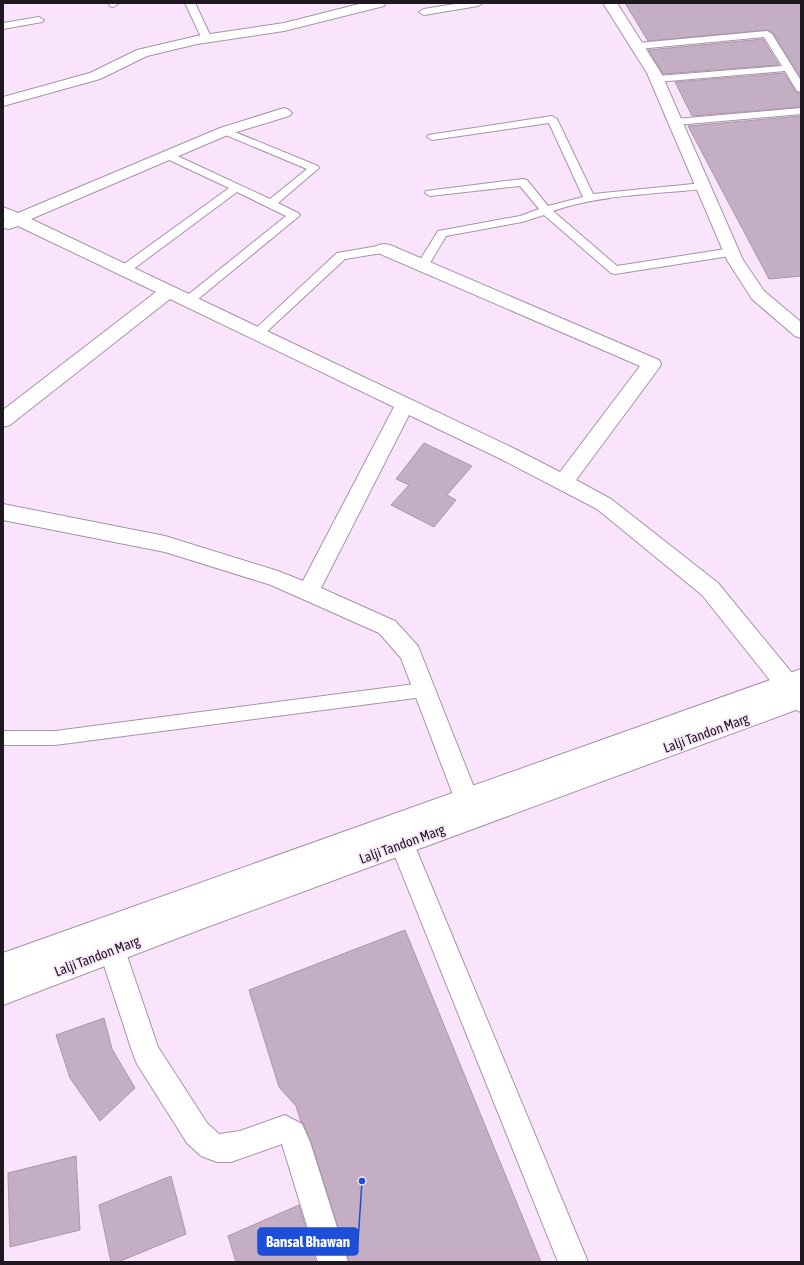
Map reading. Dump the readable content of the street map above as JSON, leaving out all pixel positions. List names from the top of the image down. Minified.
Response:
{"streets":{"street":["Lalji Tandon Marg"]},"places":["Bansal Bhawan"]}
